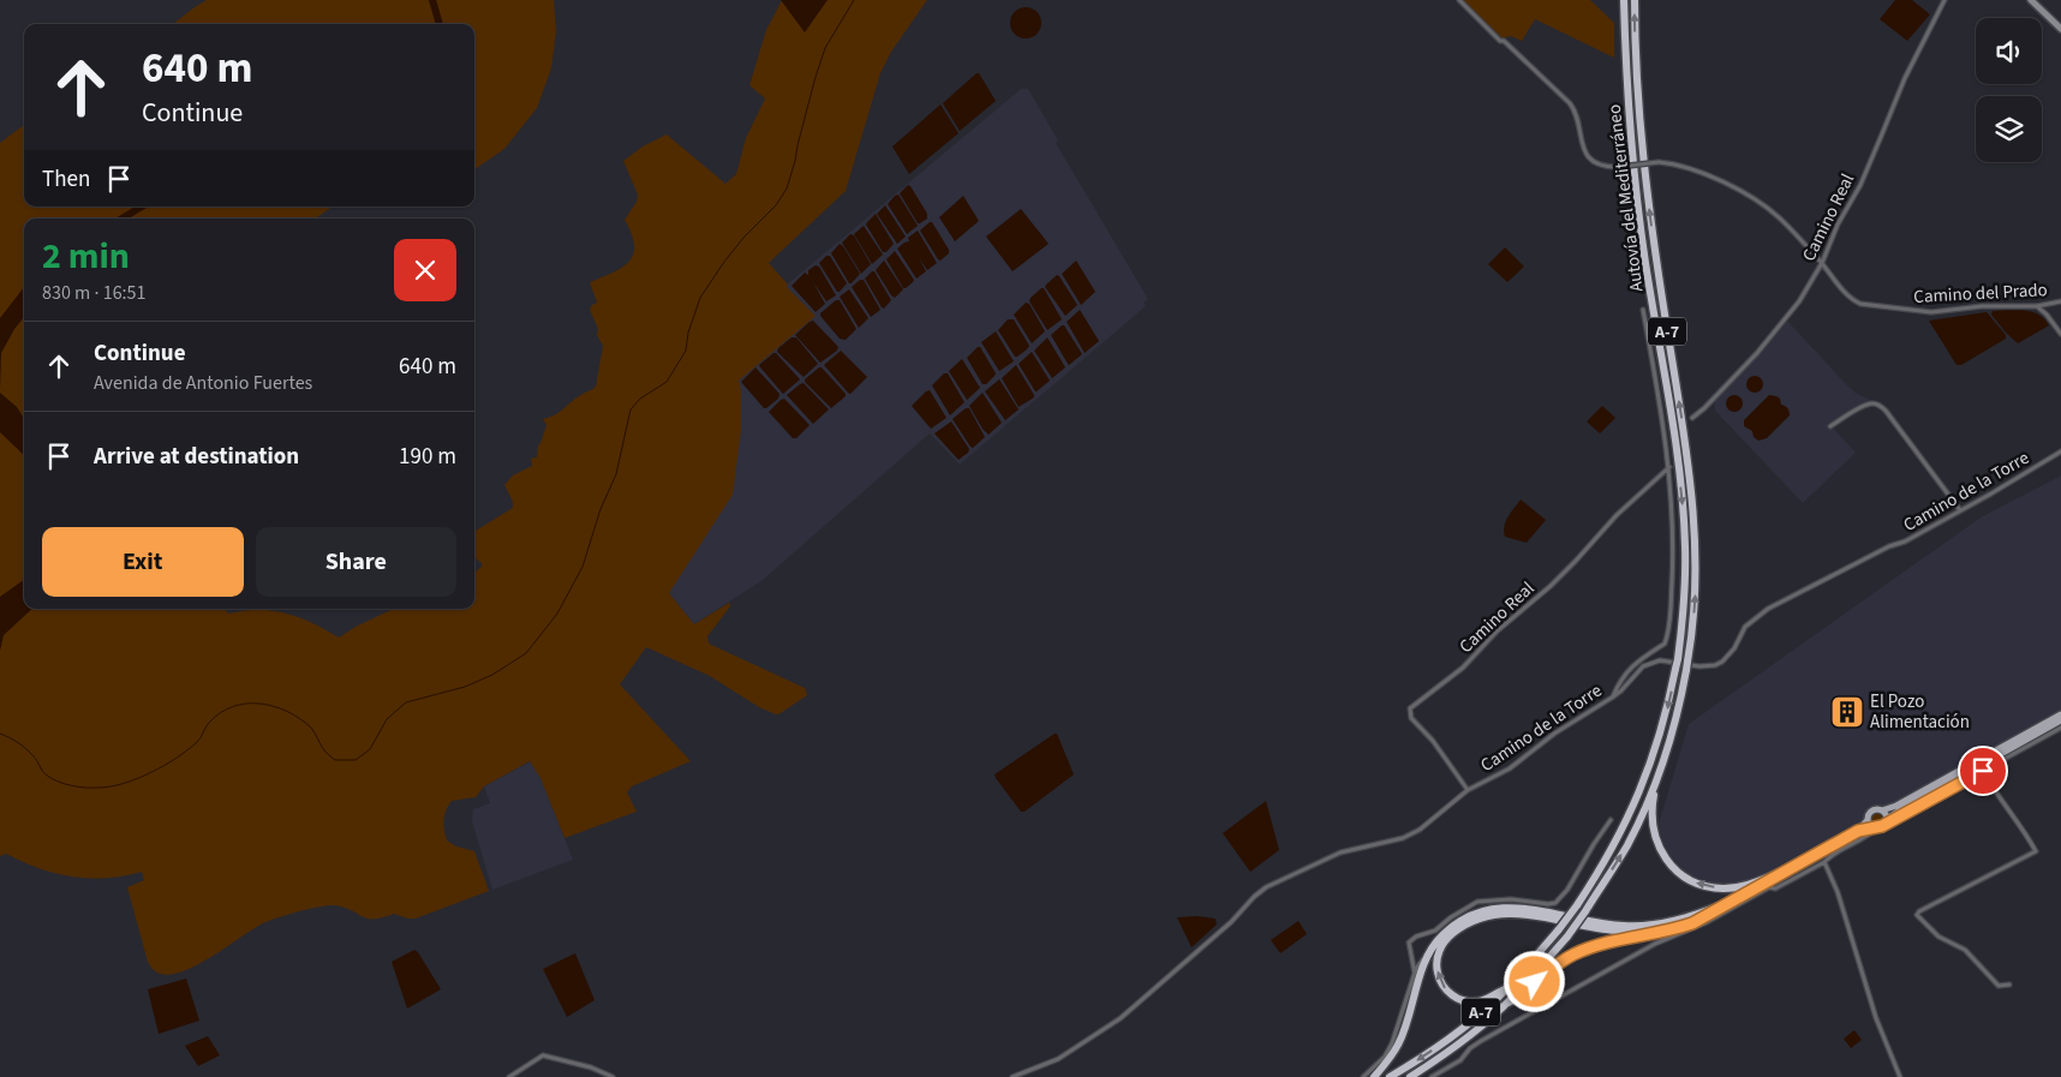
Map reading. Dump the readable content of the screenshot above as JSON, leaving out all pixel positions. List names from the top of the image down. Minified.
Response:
{"streets":{"highway":["Autovía del Mediterráneo","A-7"],"street":["Camino Real","Camino del Prado","Camino de la Torre"]},"crossings":[["Camino Real","Camino del Prado"],["Camino Real","Camino de la Torre"]],"places":{"building":["El Pozo Alimentación"]},"page":{"turn":["640 m","Continue"],"then":"Then","heading":["2 min","830 m · 16:51"],"list":[{"name":"Continue","note":"Avenida de Antonio Fuertes","value":"640 m"},{"name":"Arrive at destination","value":"190 m"}],"buttons":["Exit","Share"]}}
